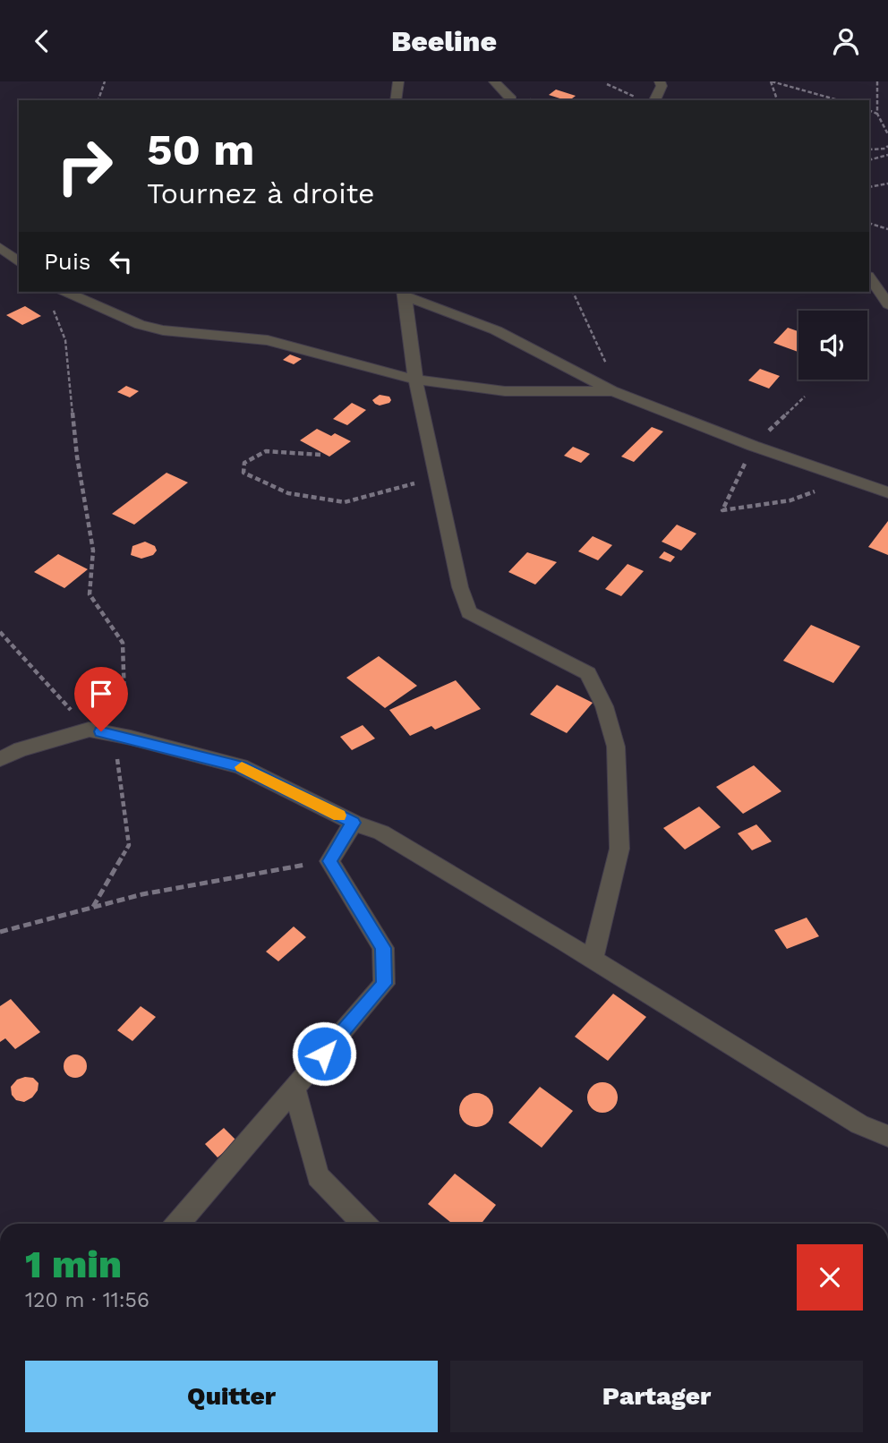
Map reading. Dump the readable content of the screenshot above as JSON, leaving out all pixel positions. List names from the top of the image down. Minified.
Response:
{"page":{"header":"Beeline","turn":["50 m","Tournez à droite"],"then":"Puis","heading":["1 min","120 m · 11:56"],"buttons":["Quitter","Partager"]}}
